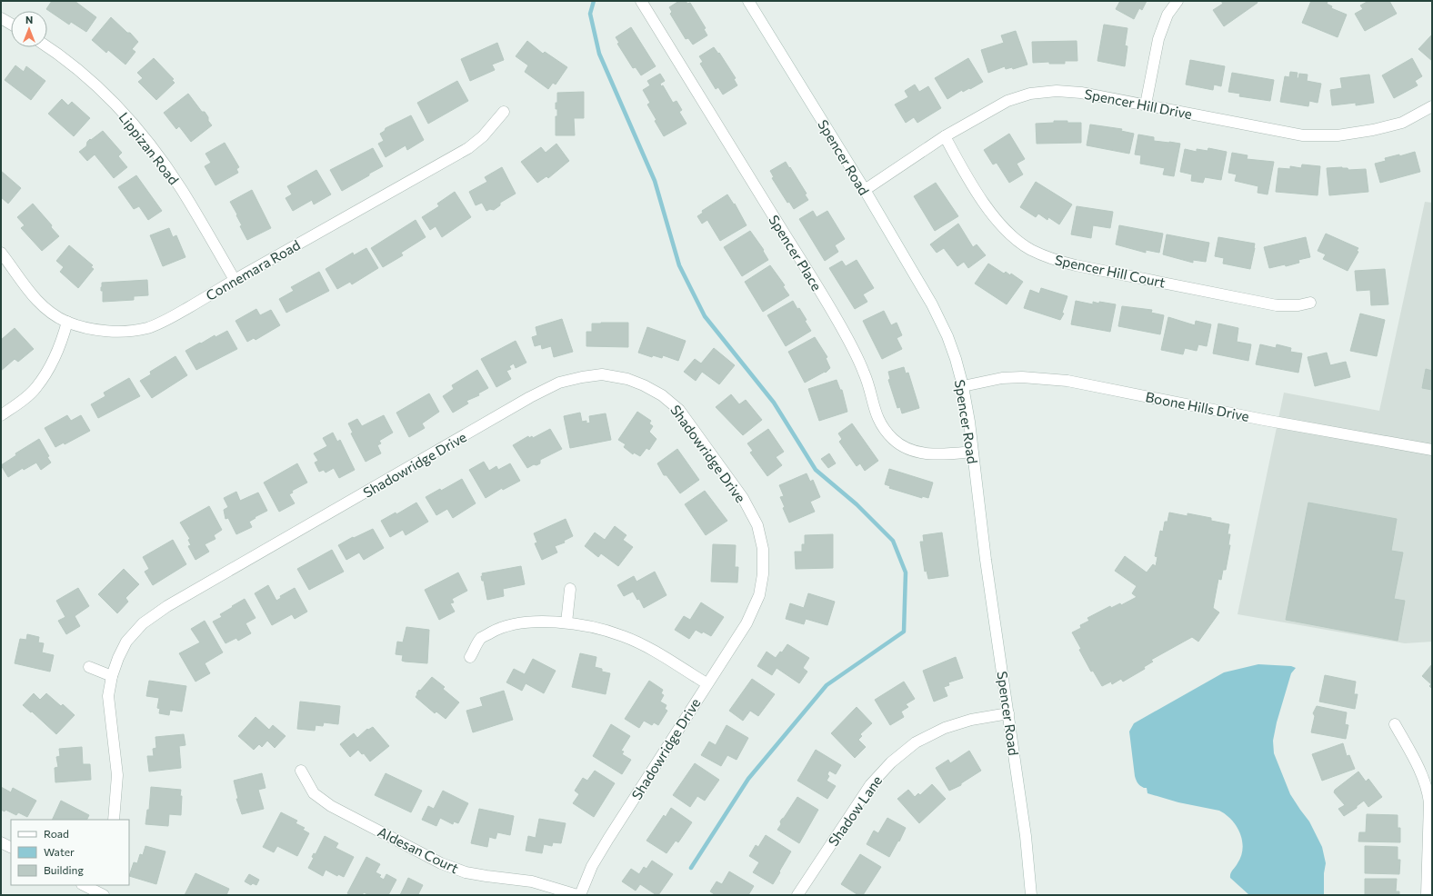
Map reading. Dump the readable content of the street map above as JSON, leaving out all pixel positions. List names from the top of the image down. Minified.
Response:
{"streets":{"street":["Spencer Hill Drive","Lippizan Road","Spencer Road","Spencer Place","Connemara Road","Spencer Hill Court","Boone Hills Drive","Shadowridge Drive","Shadow Lane","Aldesan Court"]},"crossings":[["Spencer Hill Drive","Spencer Road"],["Spencer Hill Drive","Spencer Hill Court"],["Lippizan Road","Connemara Road"],["Spencer Road","Spencer Place"],["Spencer Road","Boone Hills Drive"],["Spencer Road","Shadow Lane"]],"legend":["Road","Water","Building"],"north":"top"}
